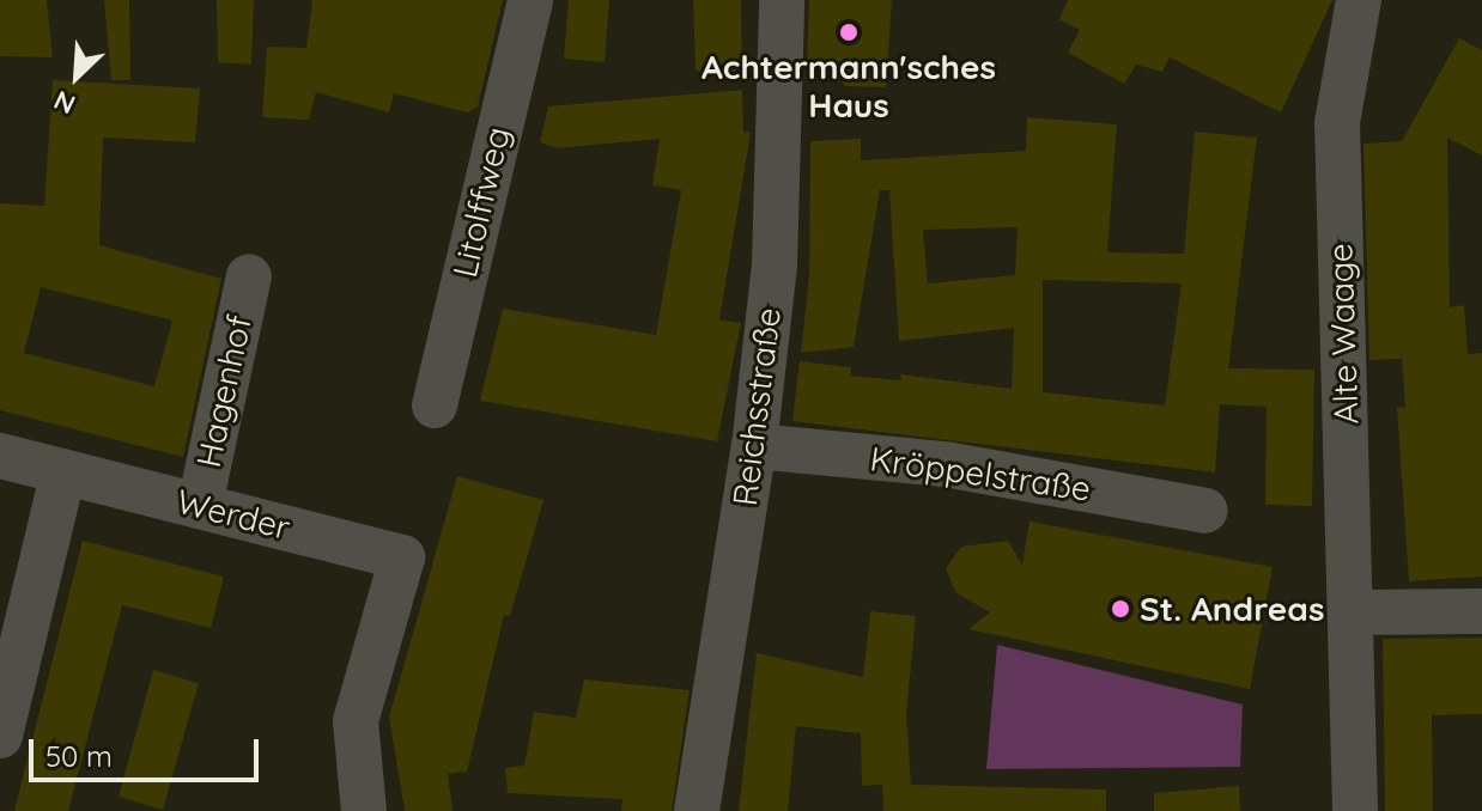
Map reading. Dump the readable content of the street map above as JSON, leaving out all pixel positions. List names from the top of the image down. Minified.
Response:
{"streets":{"street":["Litolffweg","Alte Waage","Hagenhof","Reichsstraße","Kröppelstraße","Werder"]},"crossings":[["Hagenhof","Werder"],["Reichsstraße","Kröppelstraße"]],"places":["Achtermann'sches Haus","St. Andreas"],"scale_bar":"50 m","north":"bottom left"}
